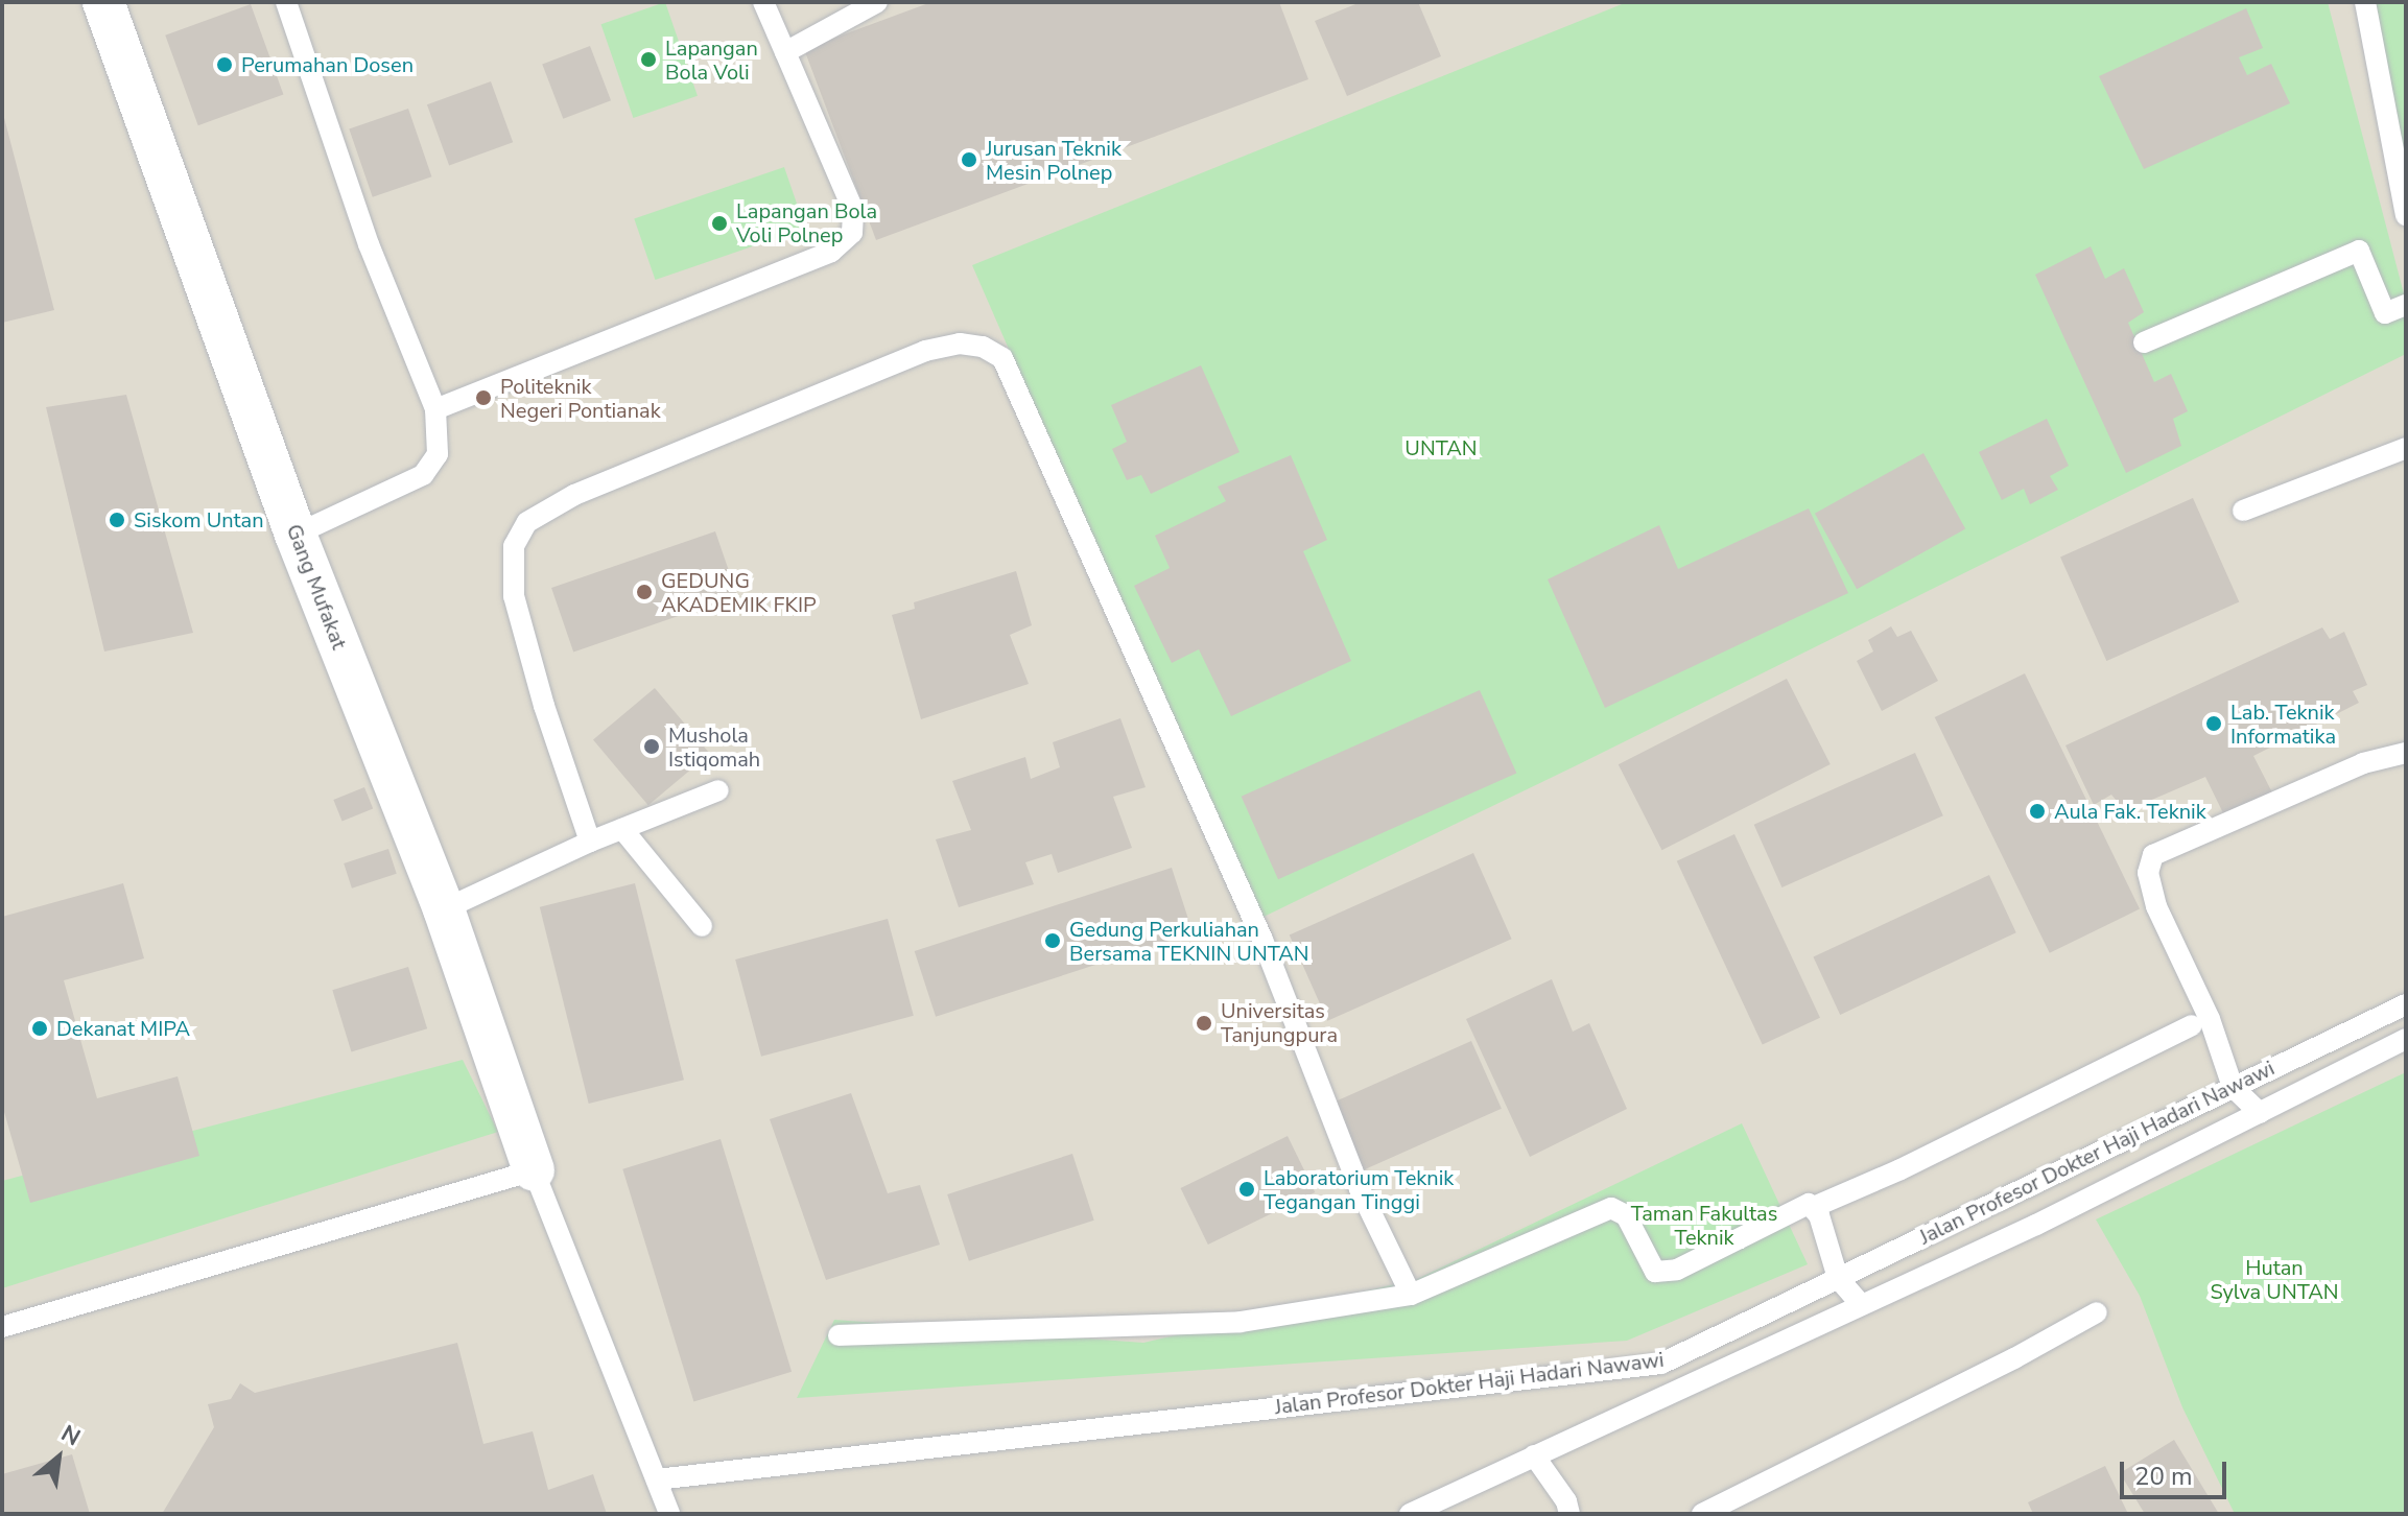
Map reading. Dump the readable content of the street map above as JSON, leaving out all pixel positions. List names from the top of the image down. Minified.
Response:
{"streets":{"street":["Gang Mufakat"],"lane":["Jalan Profesor Dokter Haji Hadari Nawawi"]},"parks":["UNTAN","Taman Fakultas Teknik","Hutan Sylva UNTAN"],"places":["Lapangan Bola Voli","Perumahan Dosen","Jurusan Teknik Mesin Polnep","Lapangan Bola Voli Polnep","Politeknik Negeri Pontianak","Siskom Untan","GEDUNG AKADEMIK FKIP","Lab. Teknik Informatika","Mushola Istiqomah","Aula Fak. Teknik","Gedung Perkuliahan Bersama TEKNIN UNTAN","Universitas Tanjungpura","Dekanat MIPA","Laboratorium Teknik Tegangan Tinggi"],"scale_bar":"20 m","north":"top right"}
